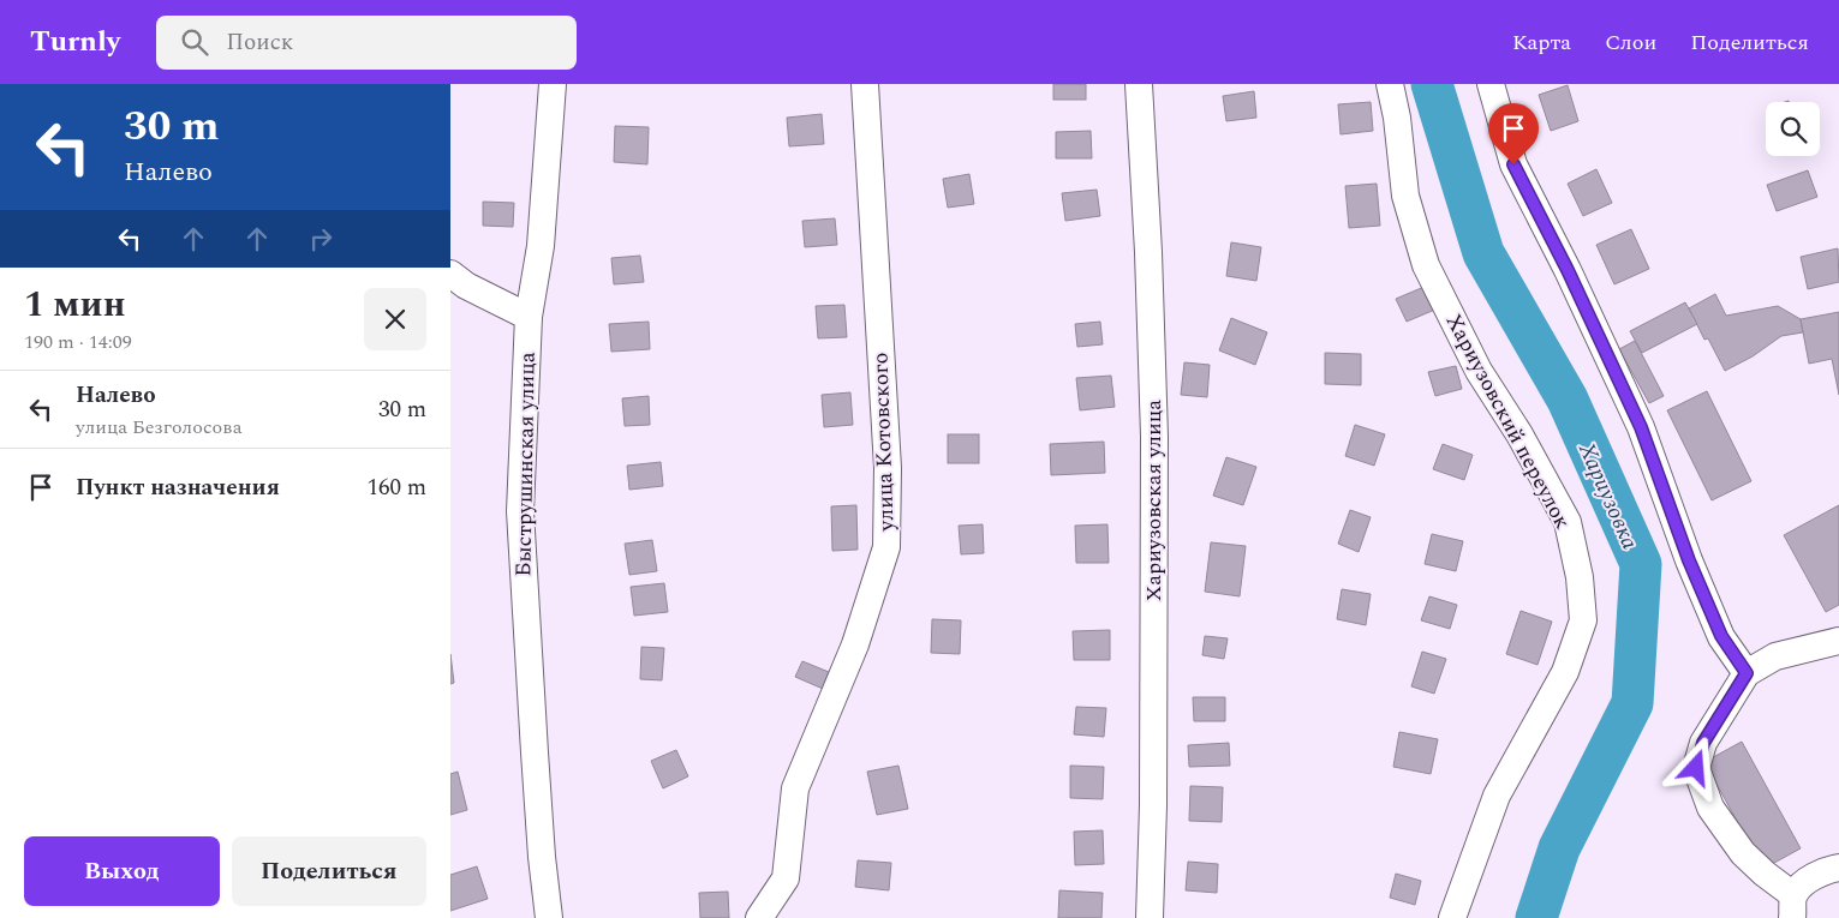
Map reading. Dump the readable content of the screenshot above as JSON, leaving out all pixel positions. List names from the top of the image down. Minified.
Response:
{"streets":{"street":["Хариузовский переулок","улица Котовского","Быструшинская улица","Хариузовская улица"]},"water":["Хариузовка"],"page":{"header":"Turnly","search":"Поиск","nav":["Карта","Слои","Поделиться"],"turn":["30 m","Налево"],"heading":["1 мин","190 m · 14:09"],"list":[{"name":"Налево","note":"улица Безголосова","value":"30 m"},{"name":"Пункт назначения","value":"160 m"}],"buttons":["Выход","Поделиться"]}}
